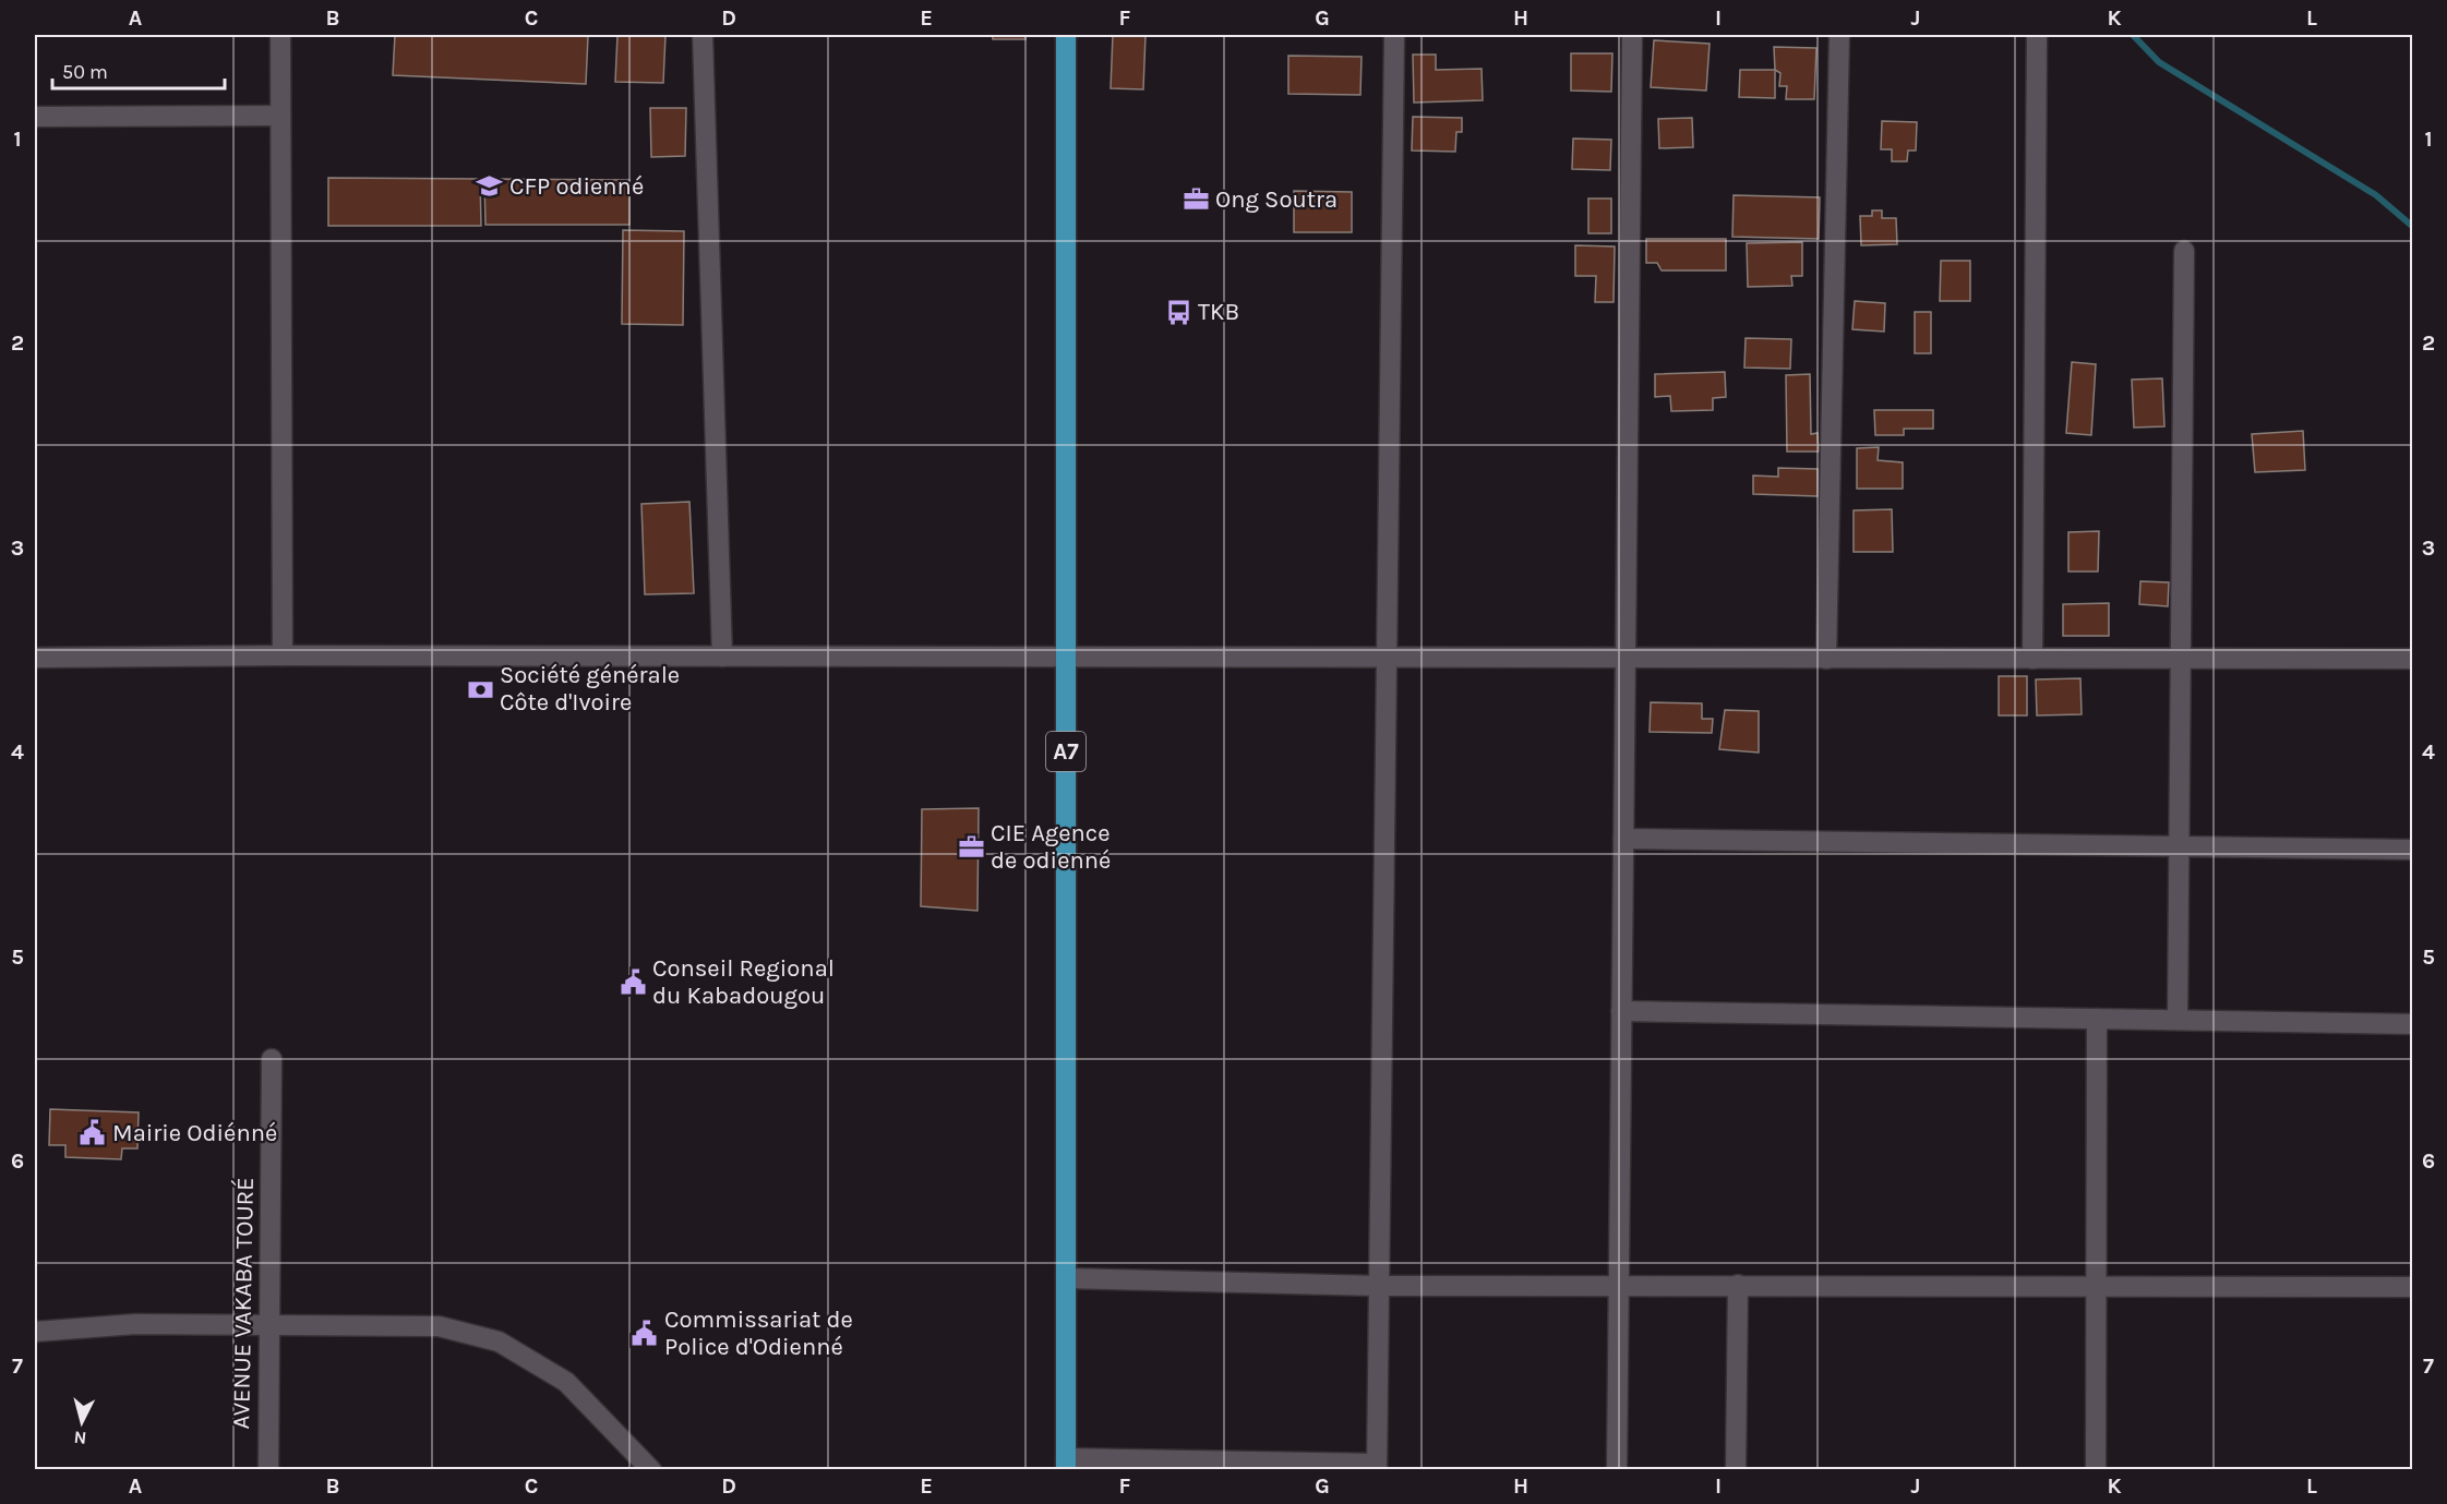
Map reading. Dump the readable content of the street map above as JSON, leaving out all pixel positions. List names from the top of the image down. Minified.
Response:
{"streets":{"main road":["A7"],"street":["AVENUE VAKABA TOURÉ"]},"places":{"school or university":["CFP odienné"],"office":["Ong Soutra","CIE Agence de odienné"],"bus stop":["TKB"],"bank":["Société générale Côte d'Ivoire"],"public building":["Conseil Regional du Kabadougou","Mairie Odiénné","Commissariat de Police d'Odienné"]},"scale_bar":"50 m","north":"bottom","grid":{"columns":["A","B","C","D","E","F","G","H","I","J","K","L"],"rows":["1","2","3","4","5","6","7"]}}
